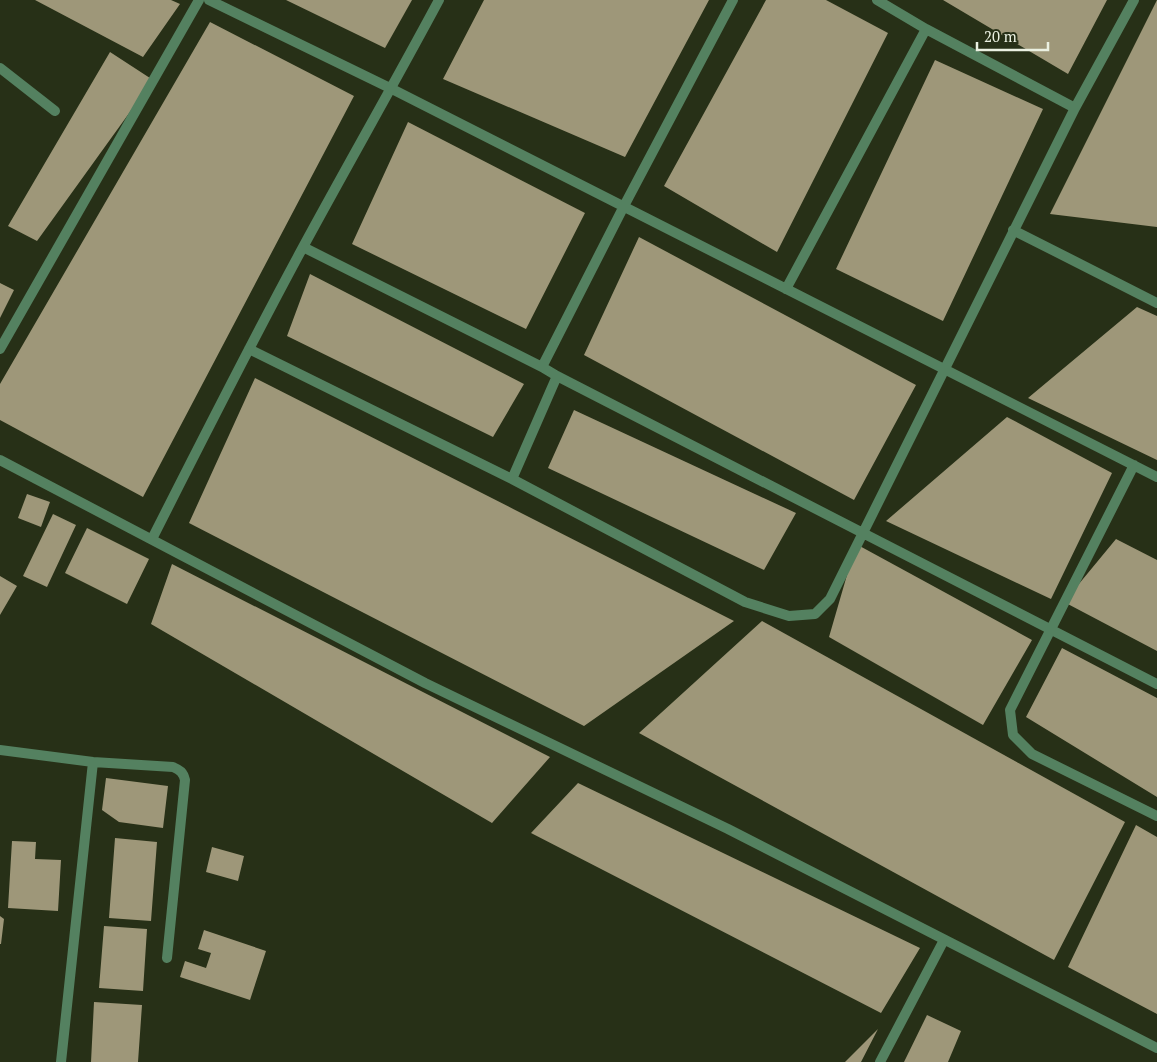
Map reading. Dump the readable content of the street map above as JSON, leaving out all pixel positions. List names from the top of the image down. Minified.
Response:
{"scale_bar":"20 m"}
